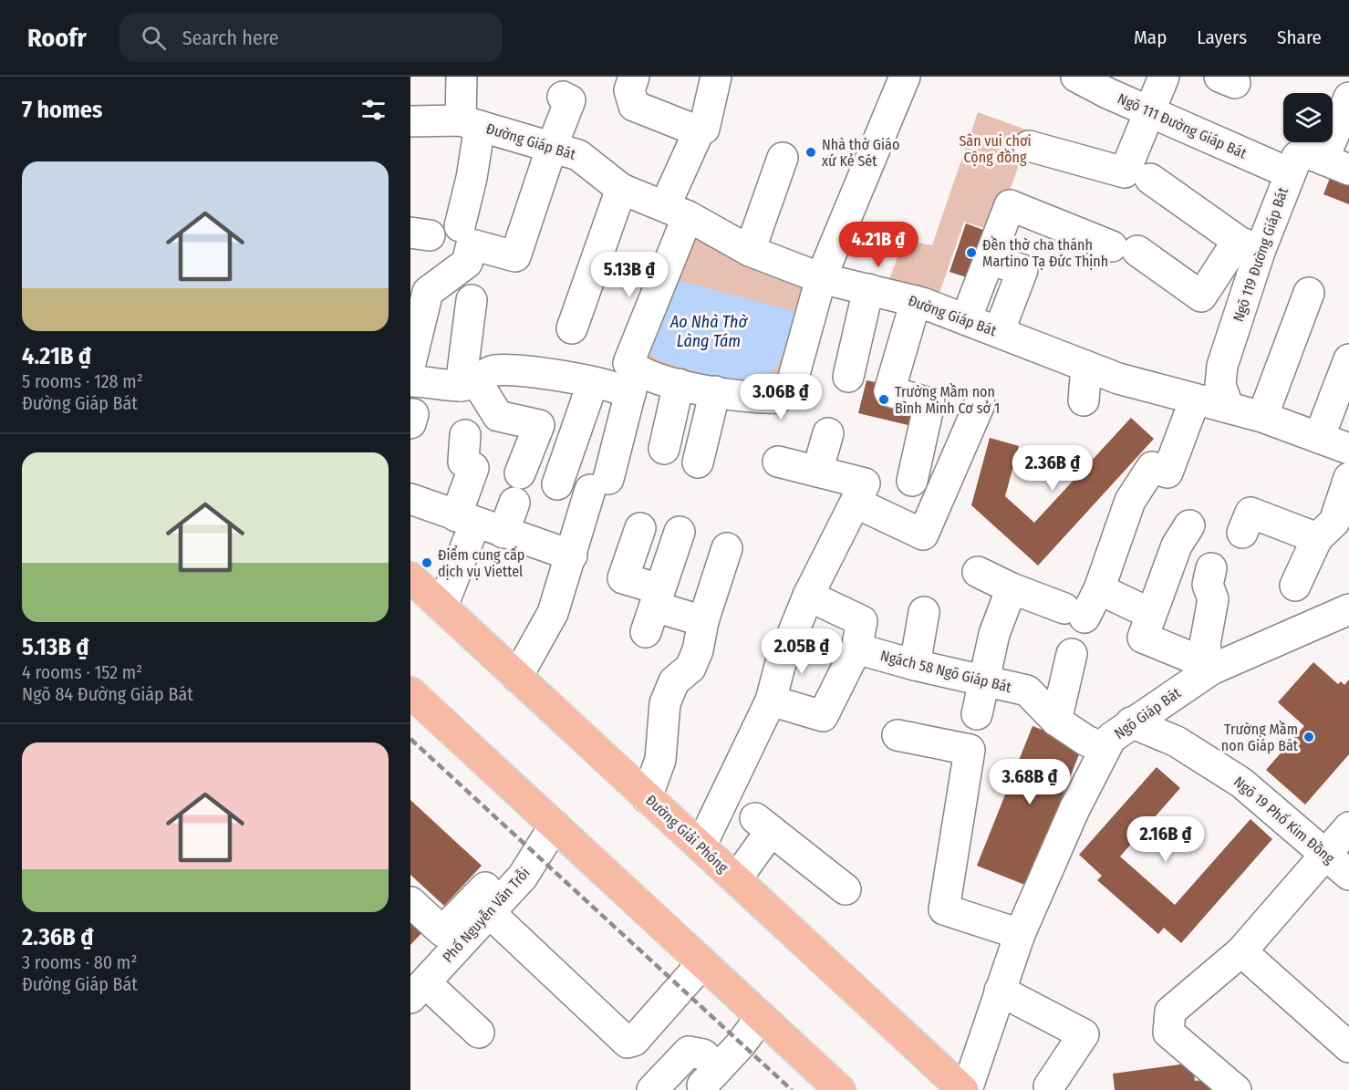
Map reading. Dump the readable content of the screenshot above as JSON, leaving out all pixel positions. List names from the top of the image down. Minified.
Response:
{"streets":{"main road":["Đường Giải Phóng"],"street":["Ngõ 111 Đường Giáp Bát","Đường Giáp Bát","Ngõ 119 Đường Giáp Bát","Ngách 58 Ngõ Giáp Bát","Ngõ Giáp Bát","Ngõ 19 Phố Kim Đồng","Phố Nguyễn Văn Trỗi"]},"crossings":[["Ngõ 111 Đường Giáp Bát","Ngõ 119 Đường Giáp Bát"],["Đường Giáp Bát","Ngõ 119 Đường Giáp Bát"],["Ngách 58 Ngõ Giáp Bát","Ngõ Giáp Bát"],["Ngõ Giáp Bát","Ngõ 19 Phố Kim Đồng"],["Ngõ Giáp Bát","Đường Giải Phóng"]],"water":["Ao Nhà Thờ Làng Tám"],"parks":["Sân vui chơi Cộng đồng"],"places":["Nhà thờ Giáo xứ Kẻ Sét","Đền thờ cha thánh Martino Tạ Đức Thịnh","Trường Mầm non Bình Minh Cơ sở 1","Điểm cung cấp dịch vụ Viettel","Trường Mầm non Giáp Bát"],"page":{"header":"Roofr","search":"Search here","nav":["Map","Layers","Share"],"heading":"7 homes","list":[{"name":"4.21B ₫","note":"5 rooms · 128 m² · Đường Giáp Bát"},{"name":"5.13B ₫","note":"4 rooms · 152 m² · Ngõ 84 Đường Giáp Bát"},{"name":"2.36B ₫","note":"3 rooms · 80 m² · Đường Giáp Bát"}],"price":["4.21B ₫","5.13B ₫","3.06B ₫","2.36B ₫","2.05B ₫","3.68B ₫","2.16B ₫"]}}
